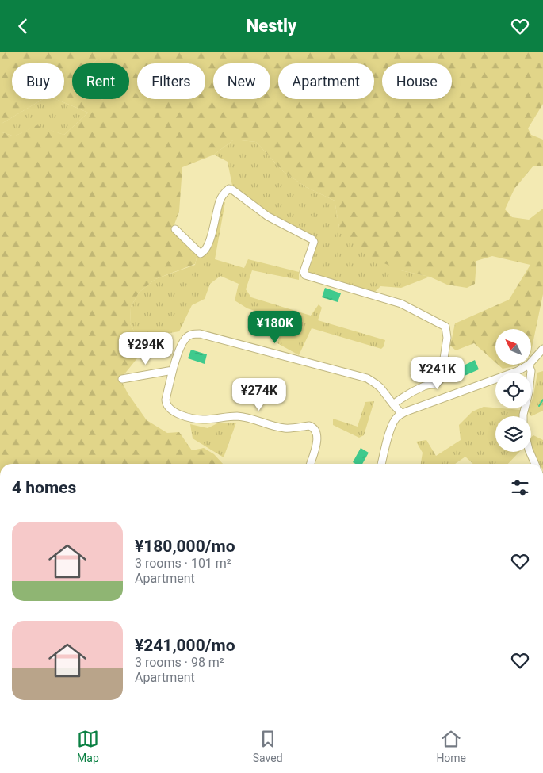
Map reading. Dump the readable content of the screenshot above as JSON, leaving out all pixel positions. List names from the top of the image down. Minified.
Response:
{"north":"top left","page":{"header":"Nestly","chip":["Buy","Rent","Filters","New","Apartment","House"],"price":["¥180K","¥294K","¥241K","¥274K"],"heading":"4 homes","list":[{"name":"¥180,000/mo","note":"3 rooms · 101 m² · Apartment"},{"name":"¥241,000/mo","note":"3 rooms · 98 m² · Apartment"}],"tabs":["Map","Saved","Home"]}}
